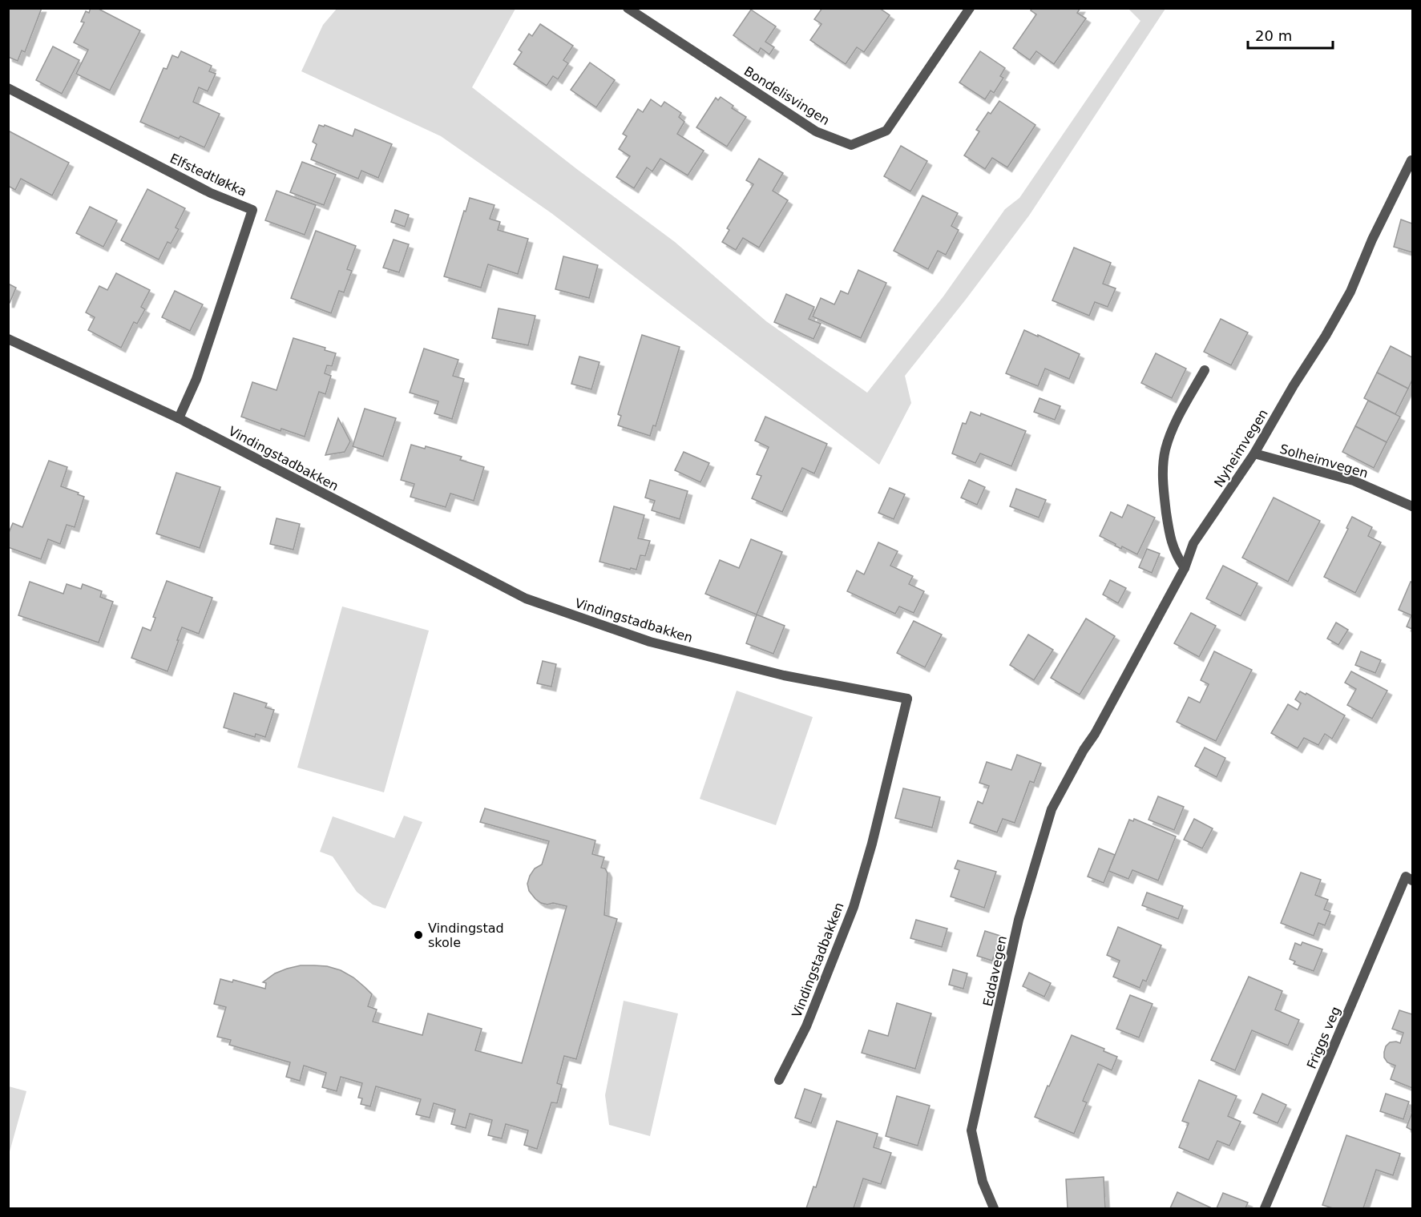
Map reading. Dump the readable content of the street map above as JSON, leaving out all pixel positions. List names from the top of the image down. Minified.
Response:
{"streets":{"street":["Bondelisvingen","Elfstedtløkka","Nyheimvegen","Vindingstadbakken","Solheimvegen","Eddavegen","Friggs veg"]},"crossings":[["Elfstedtløkka","Vindingstadbakken"],["Nyheimvegen","Solheimvegen"],["Nyheimvegen","Eddavegen"]],"places":["Vindingstad skole"],"scale_bar":"20 m"}
